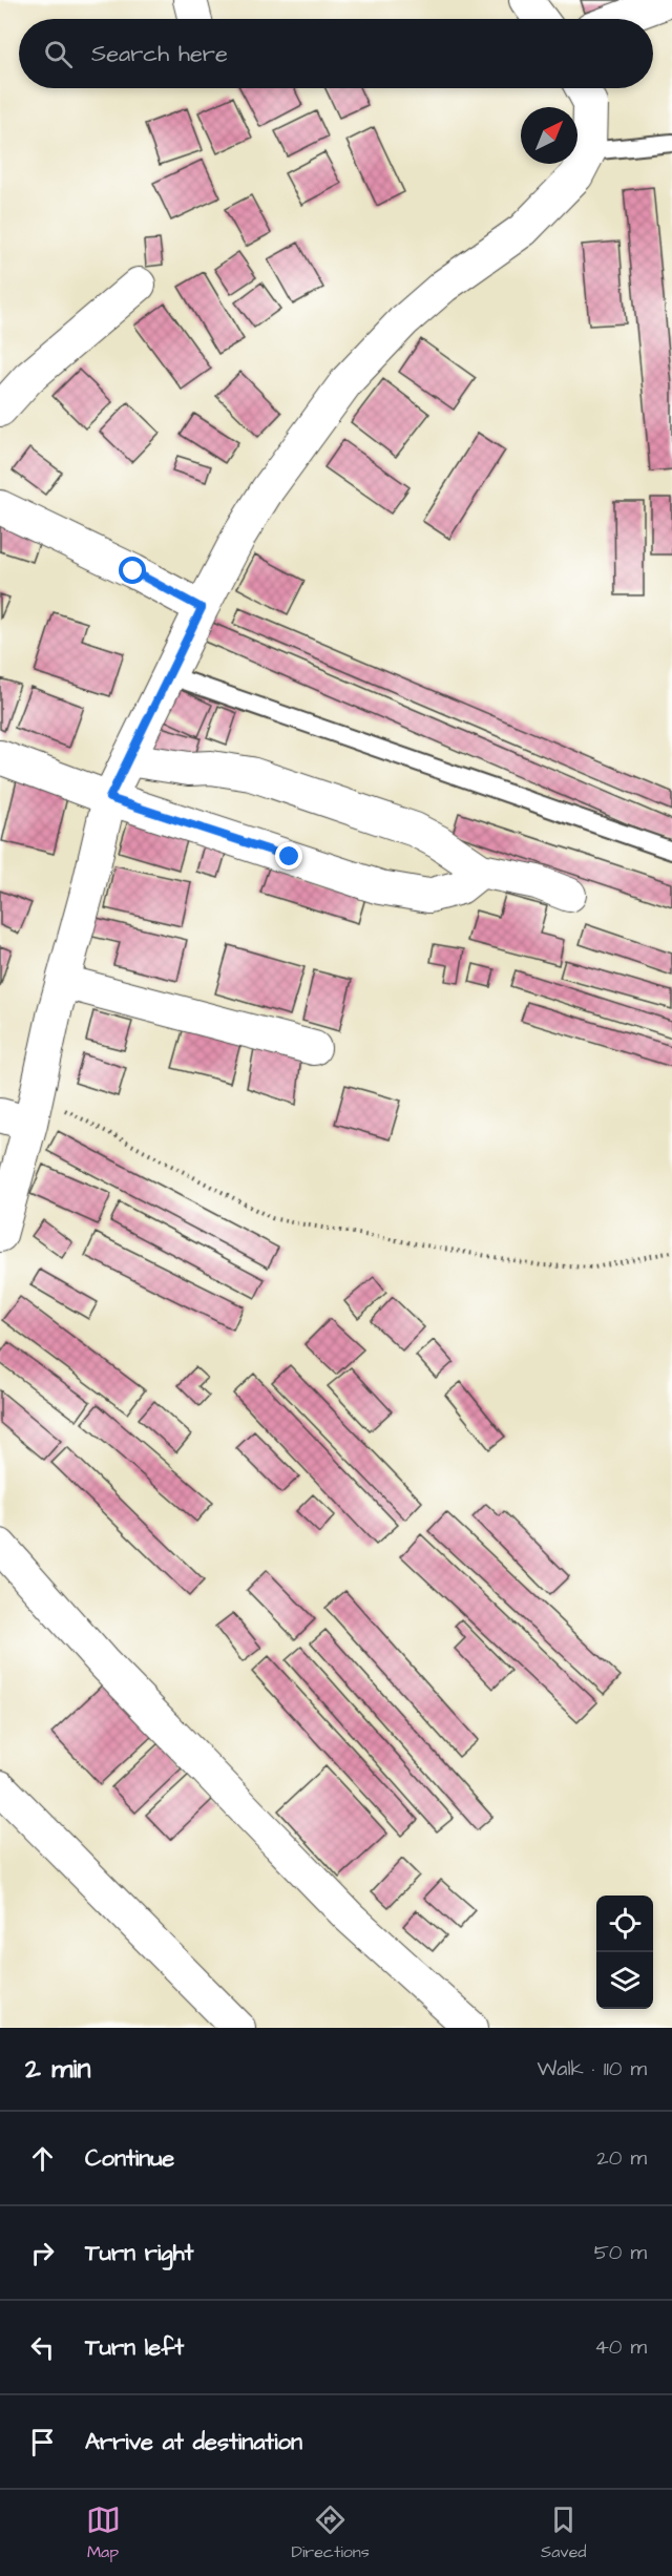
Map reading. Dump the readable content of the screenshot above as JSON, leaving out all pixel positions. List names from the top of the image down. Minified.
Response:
{"north":"top right","page":{"search":"Search here","heading":["2 min","Walk · 110 m"],"list":[["Continue","20 m"],["Turn right","50 m"],["Turn left","40 m"],"Arrive at destination"],"nav":["Map","Directions","Saved"]}}
